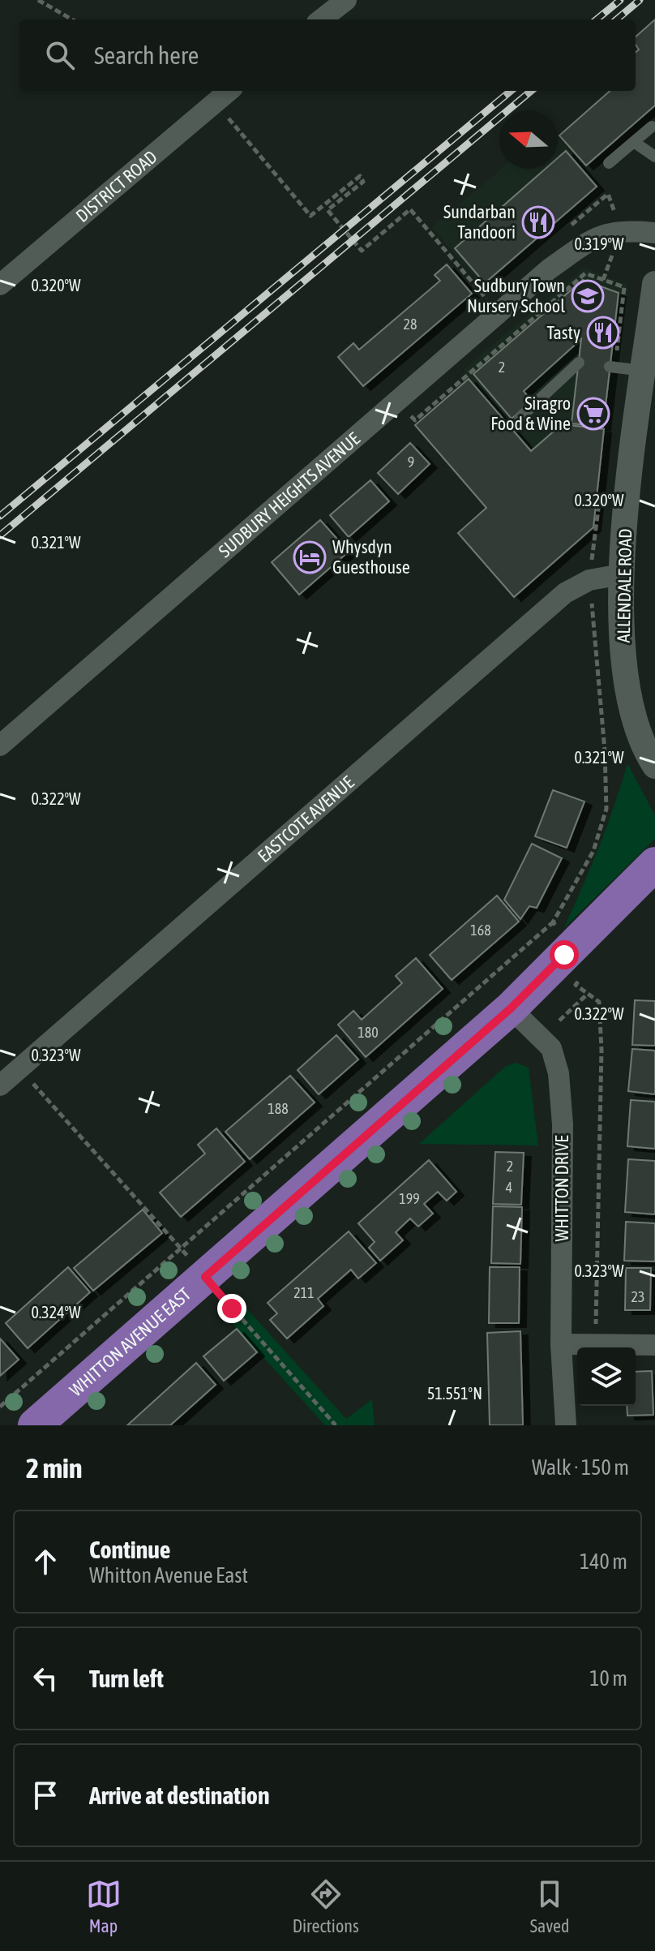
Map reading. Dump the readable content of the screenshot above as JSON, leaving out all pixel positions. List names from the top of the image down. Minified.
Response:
{"streets":{"main road":["WHITTON AVENUE EAST"],"street":["DISTRICT ROAD","SUDBURY HEIGHTS AVENUE","ALLENDALE ROAD","EASTCOTE AVENUE","WHITTON DRIVE"]},"crossings":[["ALLENDALE ROAD","EASTCOTE AVENUE"],["WHITTON DRIVE","WHITTON AVENUE EAST"]],"places":{"restaurant":["Sundarban Tandoori","Tasty"],"school or university":["Sudbury Town Nursery School"],"supermarket":["Siragro Food & Wine"],"hotel":["Whysdyn Guesthouse"]},"house_numbers":["28","2","9","168","180","188","2","4","199","211","23"],"north":"left","page":{"search":"Search here","heading":["2 min","Walk · 150 m"],"list":[["Continue","Whitton Avenue East","140 m"],["Turn left","10 m"],"Arrive at destination"],"nav":["Map","Directions","Saved"]},"coordinates":["0.319°W","0.320°W","0.321°W","0.322°W","0.323°W","0.324°W","51.551°N"]}
